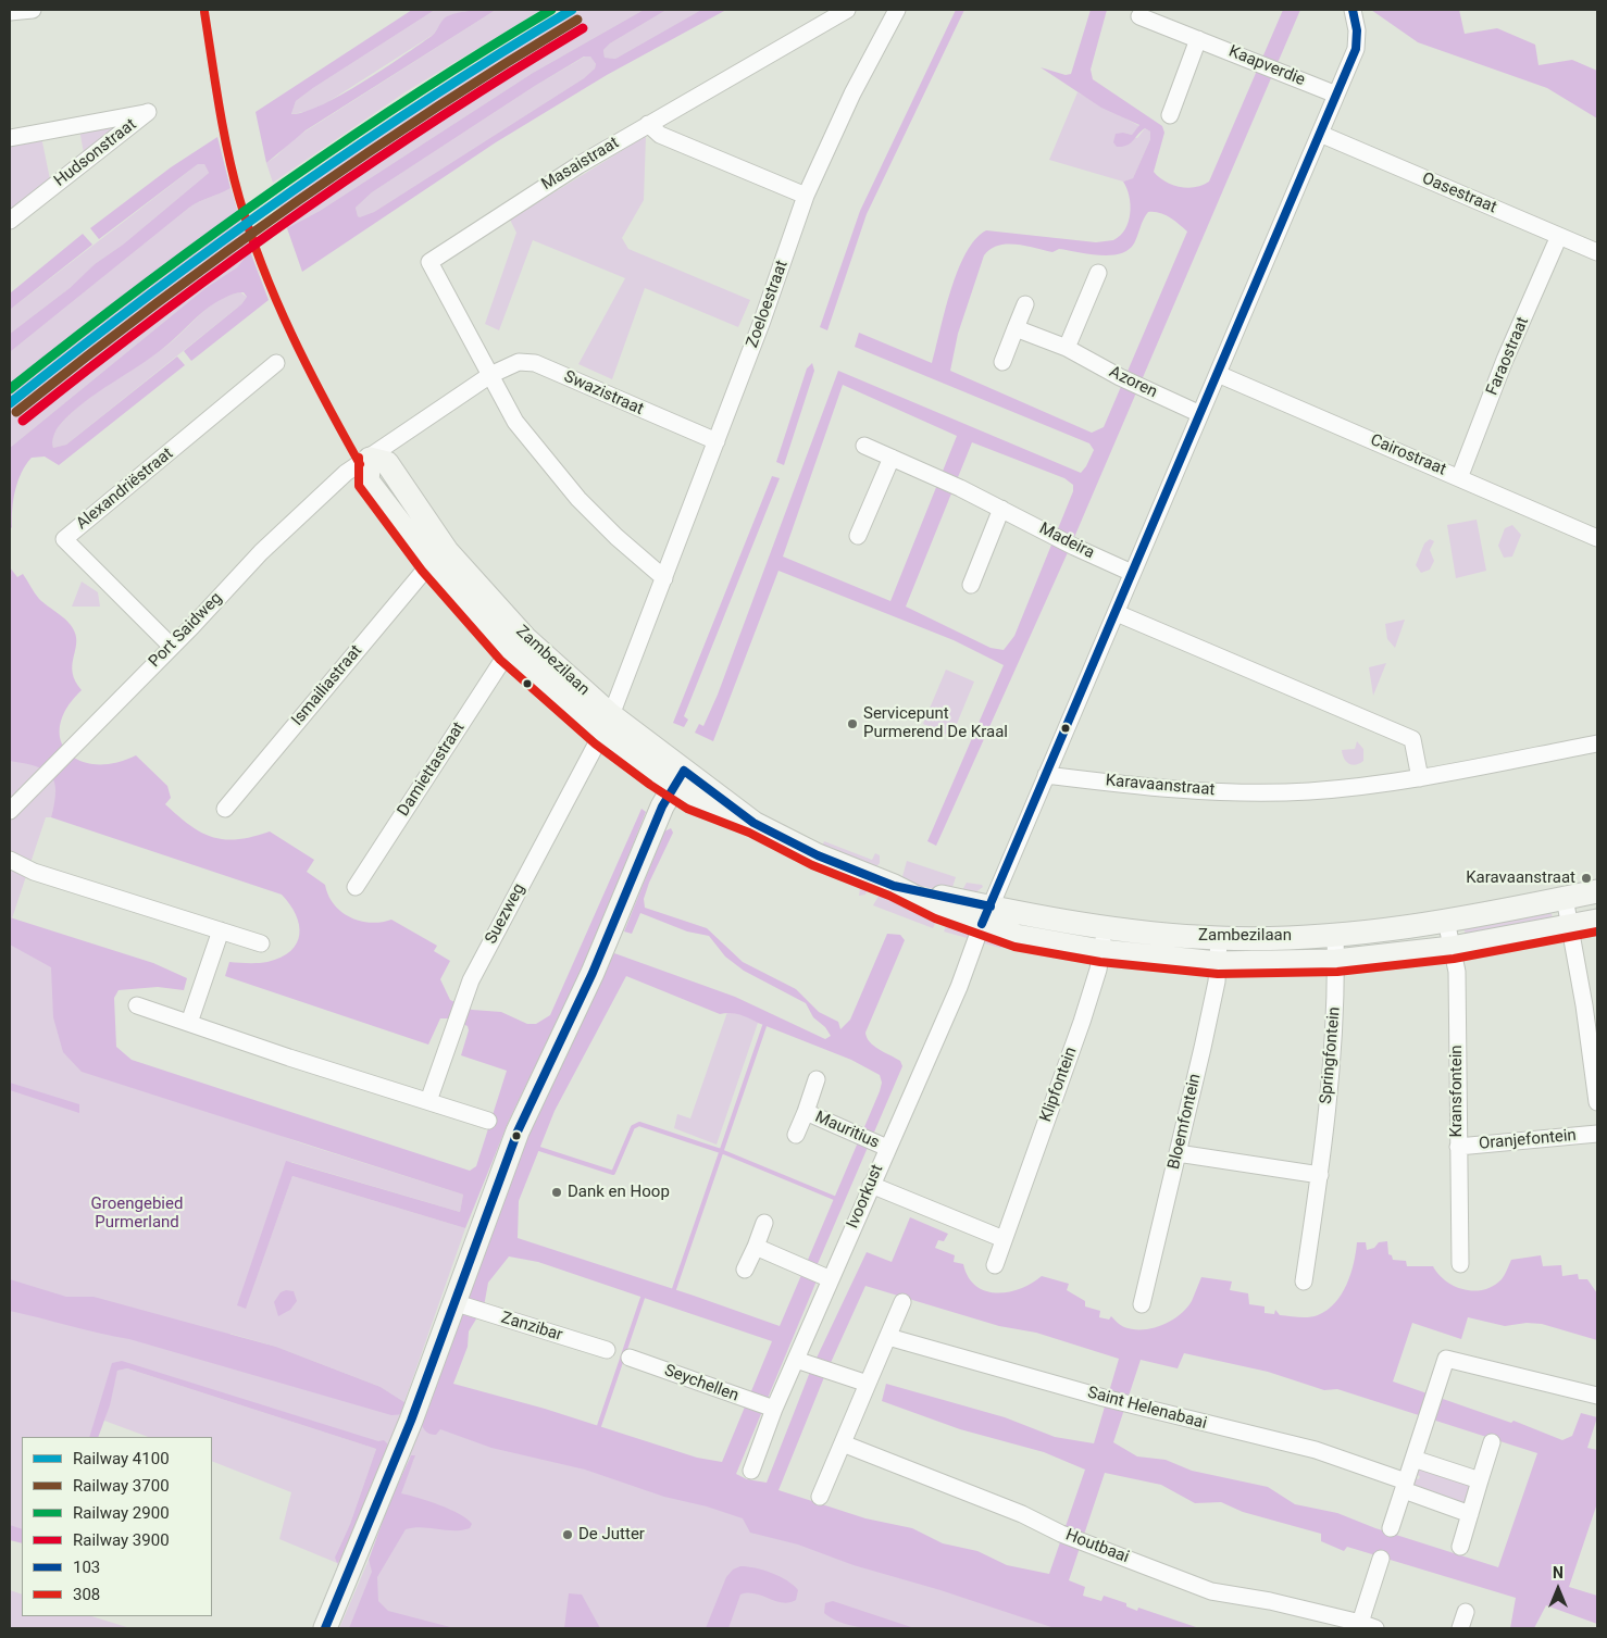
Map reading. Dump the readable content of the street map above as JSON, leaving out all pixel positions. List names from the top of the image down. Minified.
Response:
{"streets":{"street":["Kaapverdie","Hudsonstraat","Masaistraat","Oasestraat","Zoeloestraat","Faraostraat","Azoren","Swazistraat","Cairostraat","Alexandriëstraat","Madeira","Port Saidweg","Zambezilaan","Ismailiastraat","Damiettastraat","Karavaanstraat","Suezweg","Springfontein","Klipfontein","Kransfontein","Bloemfontein","Mauritius","Oranjefontein","Ivoorkust","Zanzibar","Seychellen","Saint Helenabaai","Houtbaai"]},"crossings":[["Kaapverdie","Ivoorkust"],["Masaistraat","Zoeloestraat"],["Masaistraat","Swazistraat"],["Oasestraat","Faraostraat"],["Oasestraat","Ivoorkust"],["Zoeloestraat","Swazistraat"],["Zoeloestraat","Zambezilaan"],["Zoeloestraat","Suezweg"],["Faraostraat","Cairostraat"],["Azoren","Ivoorkust"],["Cairostraat","Ivoorkust"],["Alexandriëstraat","Port Saidweg"],["Madeira","Ivoorkust"],["Port Saidweg","Zambezilaan"],["Zambezilaan","Ismailiastraat"],["Zambezilaan","Damiettastraat"],["Zambezilaan","Suezweg"],["Zambezilaan","Springfontein"],["Zambezilaan","Klipfontein"],["Zambezilaan","Kransfontein"],["Zambezilaan","Bloemfontein"],["Zambezilaan","Ivoorkust"],["Karavaanstraat","Ivoorkust"],["Kransfontein","Oranjefontein"],["Mauritius","Ivoorkust"],["Ivoorkust","Seychellen"]],"parks":["Groengebied Purmerland"],"places":["Servicepunt Purmerend De Kraal","Karavaanstraat","Dank en Hoop","De Jutter"],"lines":["rail line 4100","rail line 2900","transit line 103","transit line 308","rail line 3700","rail line 3900"],"legend":["Railway 4100","Railway 3700","Railway 2900","Railway 3900","103","308"],"north":"top"}
